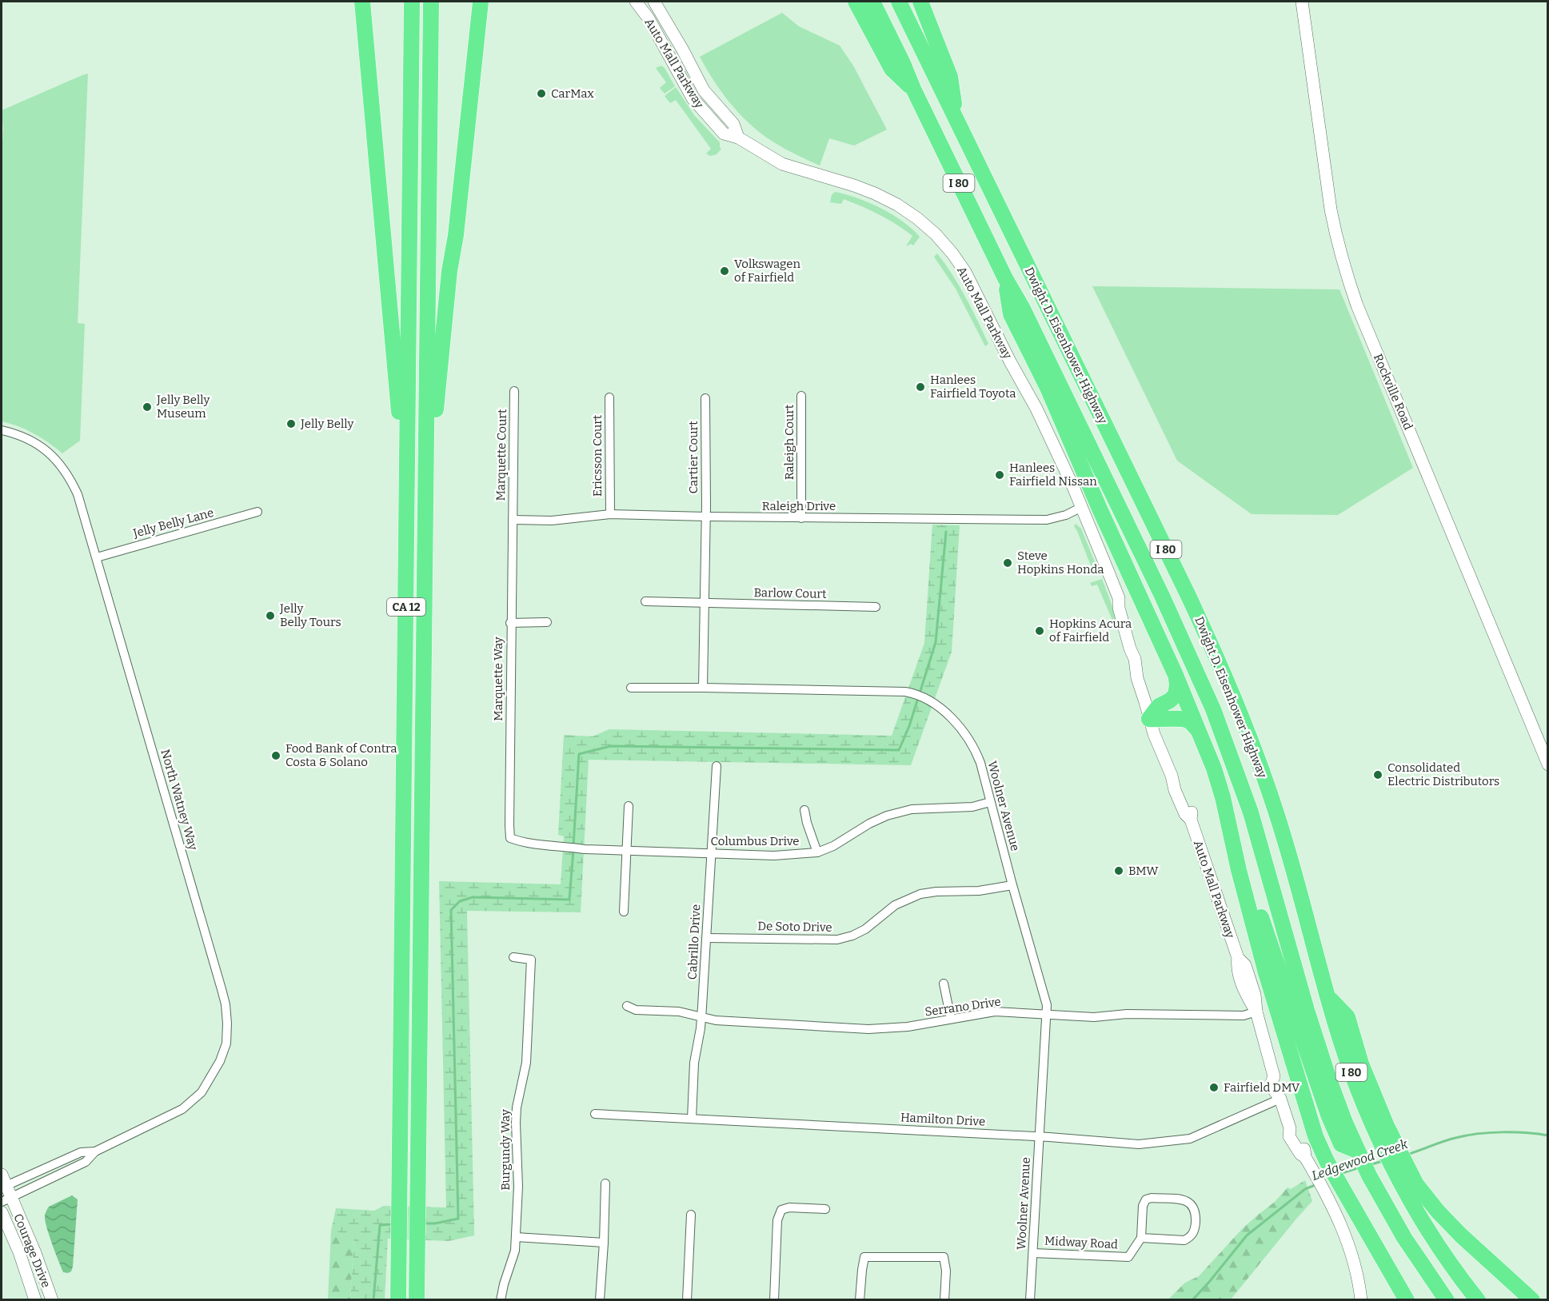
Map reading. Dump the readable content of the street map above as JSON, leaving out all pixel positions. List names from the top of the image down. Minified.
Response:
{"streets":{"highway":["I 80","Dwight D. Eisenhower Highway","CA 12"],"street":["Auto Mall Parkway","Rockville Road","Raleigh Court","Marquette Court","Ericsson Court","Cartier Court","Raleigh Drive","Jelly Belly Lane","Barlow Court","Marquette Way","North Watney Way","Woolner Avenue","Columbus Drive","De Soto Drive","Cabrillo Drive","Serrano Drive","Hamilton Drive","Burgundy Way","Midway Road","Courage Drive"]},"crossings":[["Auto Mall Parkway","Raleigh Drive"],["Auto Mall Parkway","Serrano Drive"],["Auto Mall Parkway","Hamilton Drive"],["Raleigh Court","Raleigh Drive"],["Marquette Court","Raleigh Drive"],["Marquette Court","Marquette Way"],["Ericsson Court","Raleigh Drive"],["Cartier Court","Raleigh Drive"],["Raleigh Drive","Marquette Way"],["Jelly Belly Lane","North Watney Way"],["Marquette Way","Columbus Drive"],["North Watney Way","Courage Drive"],["Woolner Avenue","Columbus Drive"],["Woolner Avenue","De Soto Drive"],["Woolner Avenue","Serrano Drive"],["Woolner Avenue","Hamilton Drive"],["Woolner Avenue","Midway Road"],["Columbus Drive","Cabrillo Drive"],["De Soto Drive","Cabrillo Drive"],["Cabrillo Drive","Serrano Drive"],["Cabrillo Drive","Hamilton Drive"]],"water":["Ledgewood Creek"],"places":["CarMax","Volkswagen of Fairfield","Hanlees Fairfield Toyota","Jelly Belly Museum","Jelly Belly","Hanlees Fairfield Nissan","Steve Hopkins Honda","Jelly Belly Tours","Hopkins Acura of Fairfield","Food Bank of Contra Costa & Solano","Consolidated Electric Distributors","BMW","Fairfield DMV"]}
